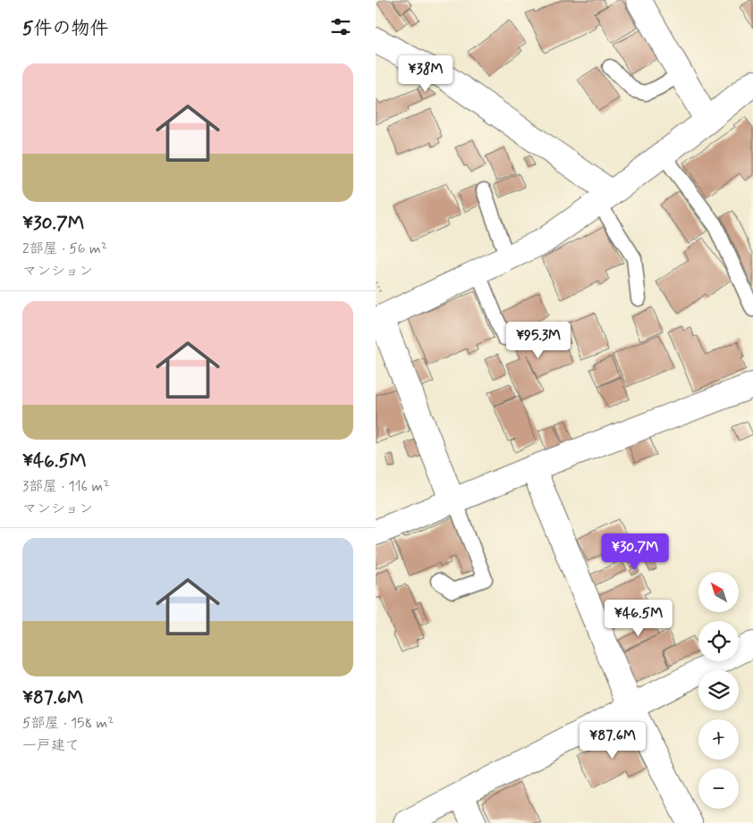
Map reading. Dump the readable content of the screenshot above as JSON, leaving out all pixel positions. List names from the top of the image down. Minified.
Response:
{"north":"top left","page":{"heading":"5件の物件","list":[{"name":"¥30.7M","note":"2部屋 · 56 m² · マンション"},{"name":"¥46.5M","note":"3部屋 · 116 m² · マンション"},{"name":"¥87.6M","note":"5部屋 · 158 m² · 一戸建て"}],"price":["¥38M","¥95.3M","¥30.7M","¥46.5M","¥87.6M"],"map_buttons":["+","−"]}}
